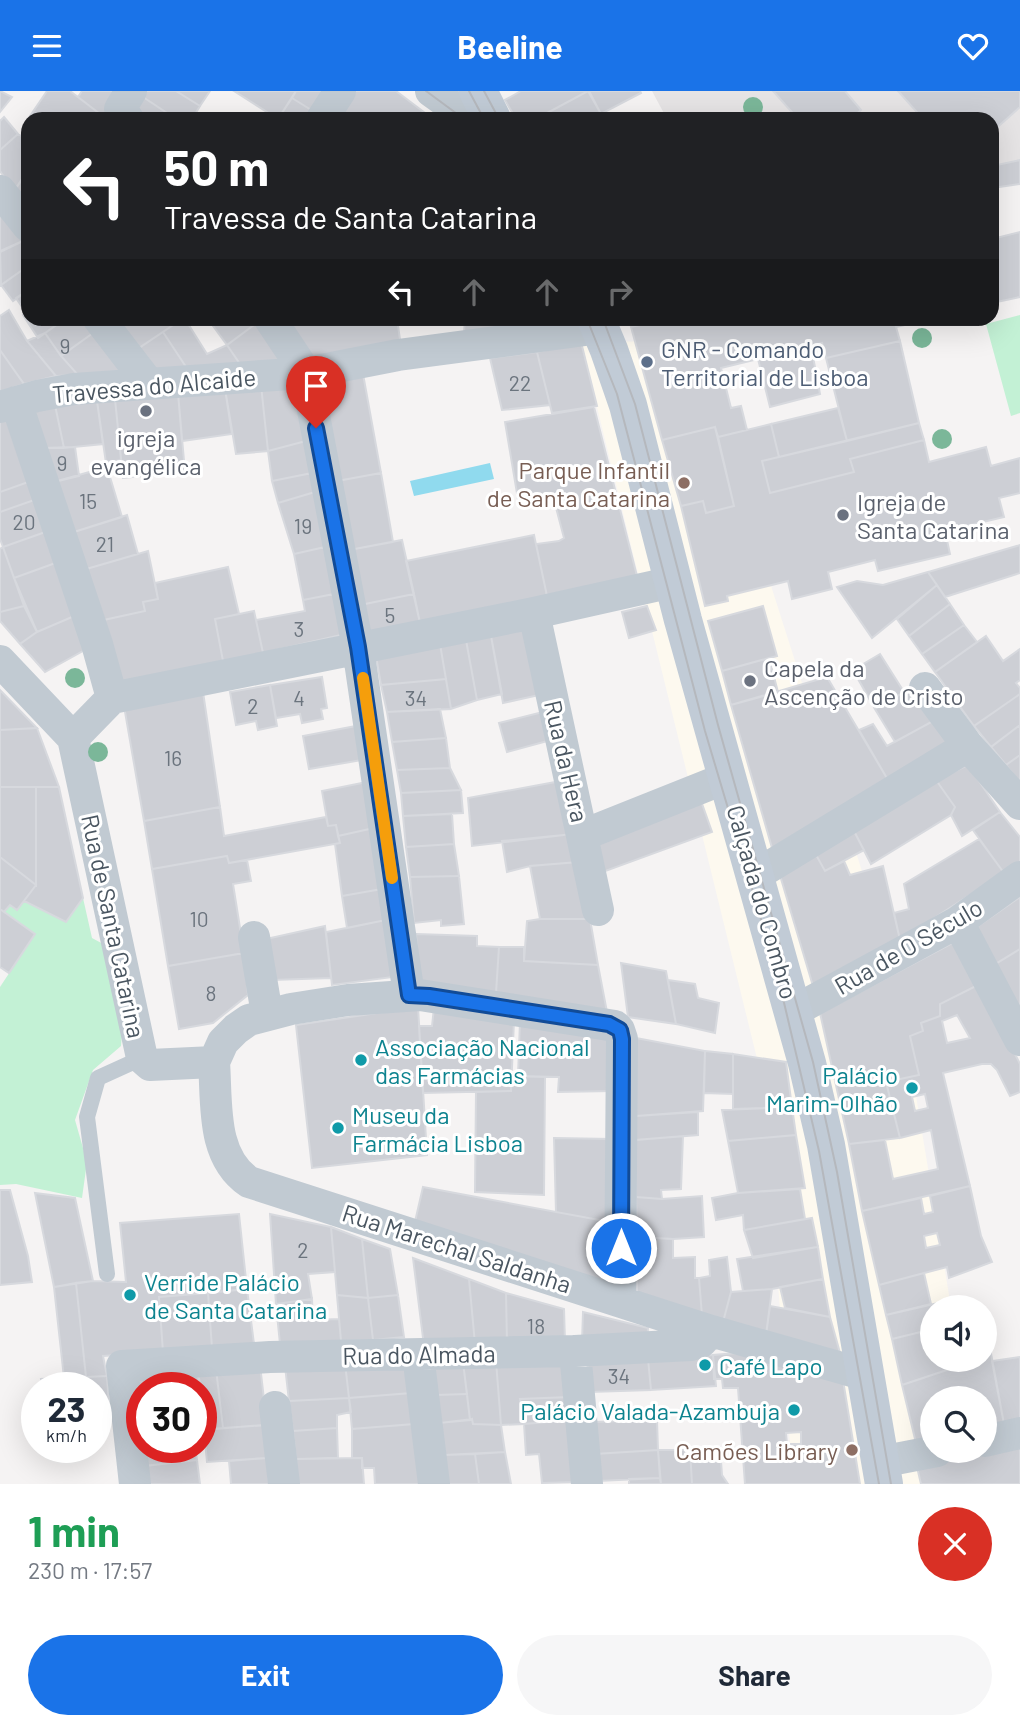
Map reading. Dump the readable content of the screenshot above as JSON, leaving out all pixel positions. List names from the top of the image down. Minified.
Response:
{"streets":{"street":["Travessa do Alcaide","Rua da Hera","Calçada do Combro","Rua de Santa Catarina","Rua de O Século","Rua Marechal Saldanha","Rua do Almada"]},"crossings":[["Travessa do Alcaide","Calçada do Combro"],["Calçada do Combro","Rua de O Século"],["Calçada do Combro","Rua Marechal Saldanha"],["Rua de Santa Catarina","Rua Marechal Saldanha"],["Rua Marechal Saldanha","Rua do Almada"]],"places":["GNR - Comando Territorial de Lisboa","igreja evangélica","Parque Infantil de Santa Catarina","Igreja de Santa Catarina","Capela da Ascenção de Cristo","Associação Nacional das Farmácias","Palácio Marim-Olhão","Museu da Farmácia Lisboa","Verride Palácio de Santa Catarina","Café Lapo","Palácio Valada-Azambuja","Camões Library"],"house_numbers":["9","22","9","15","20","19","21","5","3","4","34","2","16","10","8","2","18","34"],"page":{"header":"Beeline","turn":["50 m","Travessa de Santa Catarina"],"speed":"23 km/h","limit":"30","heading":["1 min","230 m · 17:57"],"buttons":["Exit","Share"]}}
